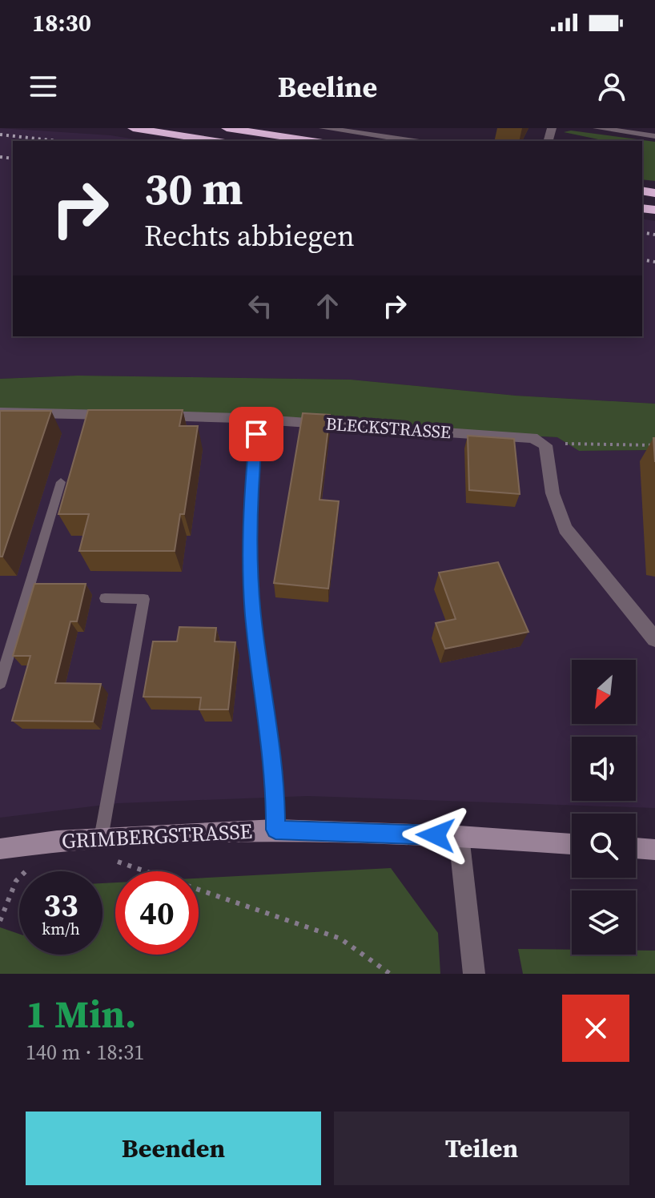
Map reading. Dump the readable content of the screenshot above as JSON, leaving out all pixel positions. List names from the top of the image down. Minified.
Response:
{"streets":{"street":["BLECKSTRASSE","GRIMBERGSTRASSE"]},"north":"bottom left","page":{"status":"18:30","header":"Beeline","turn":["30 m","Rechts abbiegen"],"speed":"33 km/h","limit":"40","heading":["1 Min.","140 m · 18:31"],"buttons":["Beenden","Teilen"]}}
